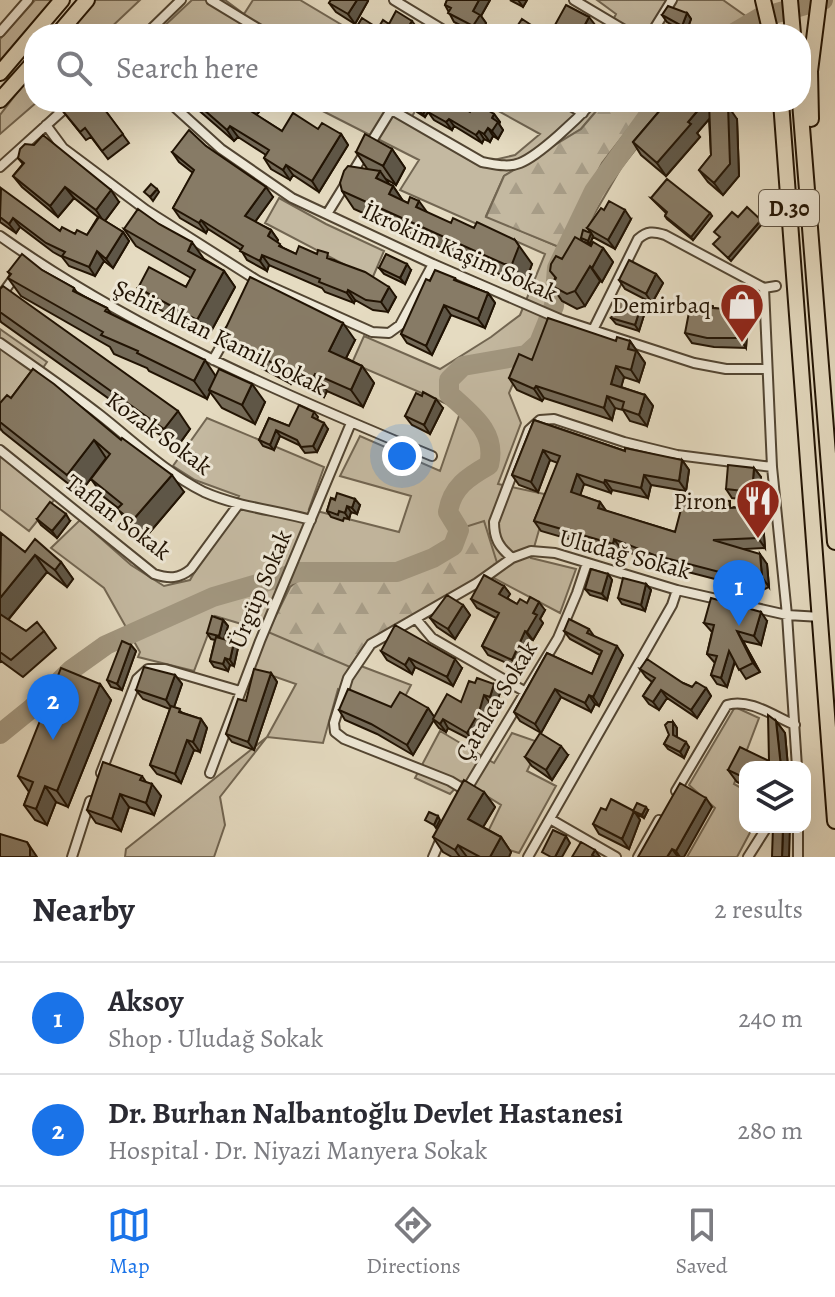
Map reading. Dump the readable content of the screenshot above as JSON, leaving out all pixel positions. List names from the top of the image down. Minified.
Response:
{"streets":{"main road":["D.30"],"street":["İkrokim Kaşim Sokak","Şehit Altan Kamil Sokak","Kozak Sokak","Taflan Sokak","Uludağ Sokak","Ürgüp Sokak","Çatalca Sokak"]},"crossings":[["D.30","Uludağ Sokak"],["Şehit Altan Kamil Sokak","Ürgüp Sokak"],["Kozak Sokak","Taflan Sokak"],["Kozak Sokak","Ürgüp Sokak"],["Uludağ Sokak","Çatalca Sokak"]],"places":{"shop":["Demirbaq"],"restaurant":["Piron"]},"page":{"search":"Search here","pins":["1","2"],"heading":["Nearby","2 results"],"list":[{"mark":"1","name":"Aksoy","note":"Shop · Uludağ Sokak","value":"240 m"},{"mark":"2","name":"Dr. Burhan Nalbantoğlu Devlet Hastanesi","note":"Hospital · Dr. Niyazi Manyera Sokak","value":"280 m"}],"nav":["Map","Directions","Saved"]}}
